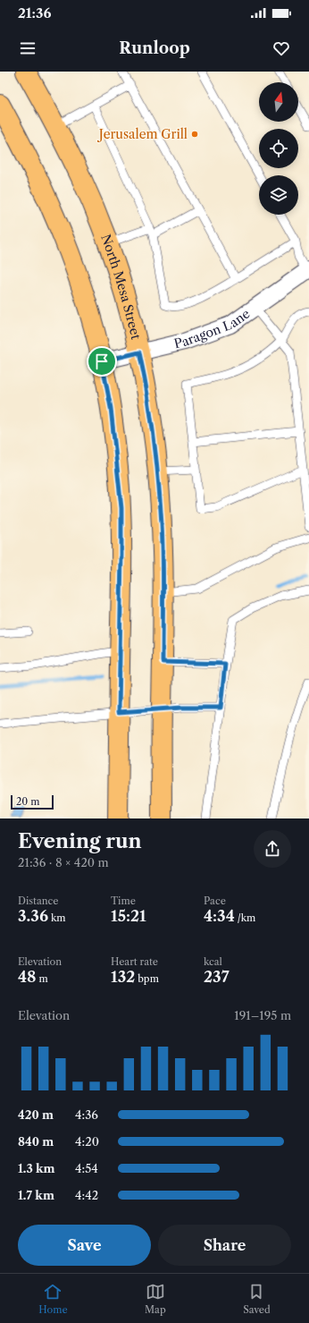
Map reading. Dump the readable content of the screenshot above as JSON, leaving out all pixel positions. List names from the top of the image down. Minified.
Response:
{"streets":{"main road":["North Mesa Street"],"street":["Paragon Lane"]},"crossings":[["North Mesa Street","Paragon Lane"]],"places":["Jerusalem Grill"],"scale_bar":"20 m","north":"top","page":{"status":"21:36","header":"Runloop","scale":"20 m","heading":["Evening run","21:36 · 8 × 420 m"],"stats":[["Distance","3.36 km"],["Time","15:21"],["Pace","4:34 /km"],["Elevation","48 m"],["Heart rate","132 bpm"],["kcal","237"]],"chart":["Elevation","191–195 m"],"list":[{"name":"420 m","note":"4:36"},{"name":"840 m","note":"4:20"},{"name":"1.3 km","note":"4:54"},{"name":"1.7 km","note":"4:42"}],"buttons":["Save","Share"],"tabs":["Home","Map","Saved"]}}
